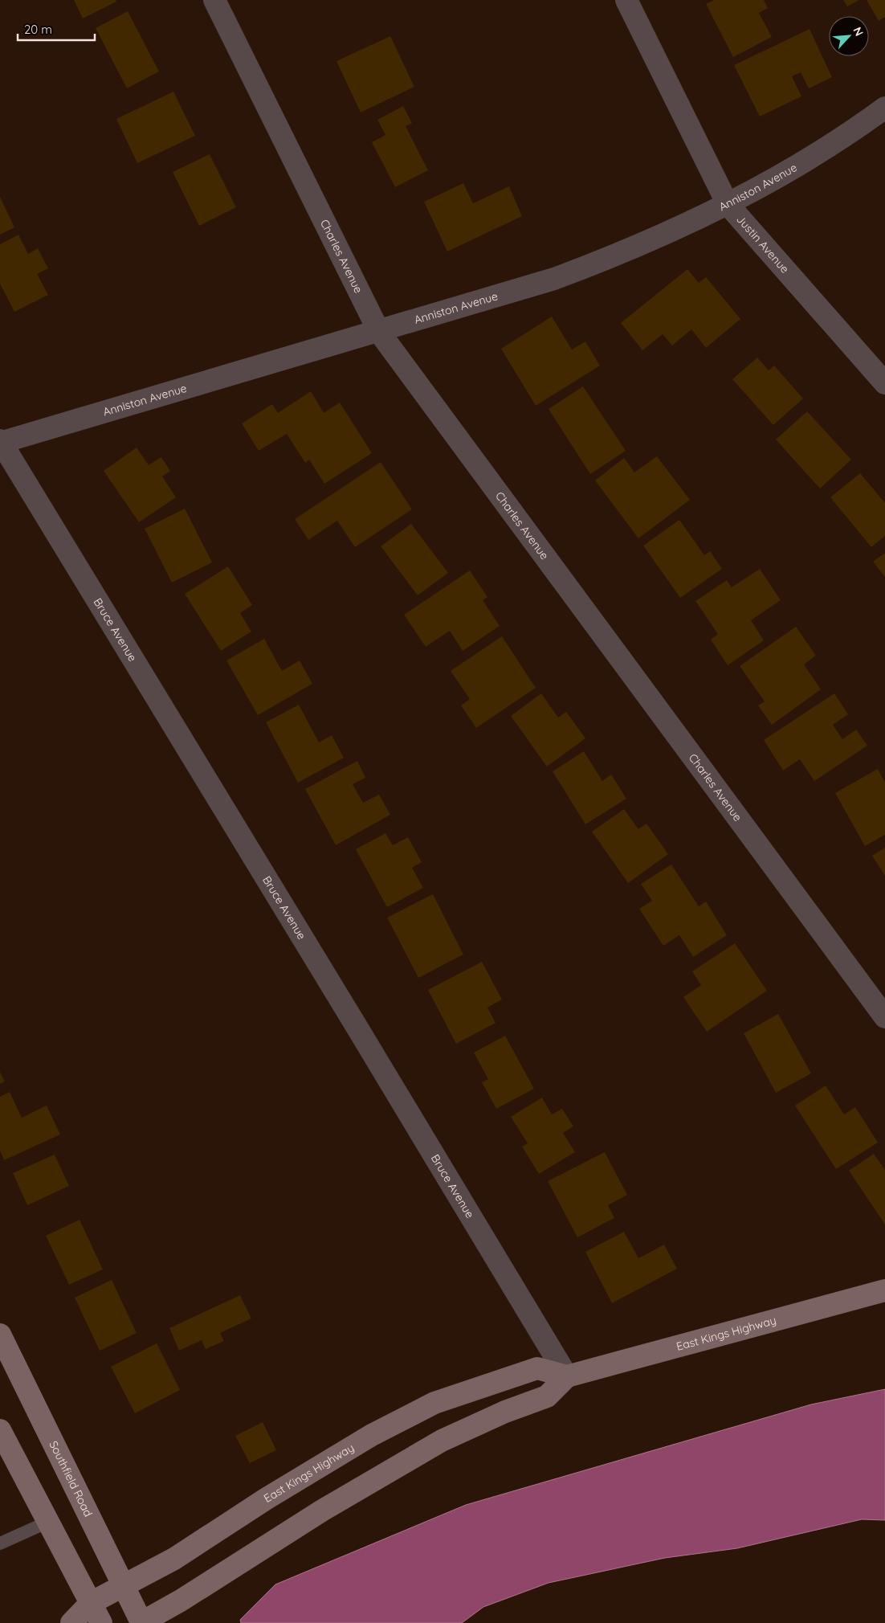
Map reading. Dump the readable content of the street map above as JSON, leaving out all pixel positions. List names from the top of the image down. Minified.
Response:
{"streets":{"main road":["East Kings Highway","Southfield Road"],"street":["Anniston Avenue","Justin Avenue","Charles Avenue","Bruce Avenue"]},"crossings":[["Anniston Avenue","Justin Avenue"],["Anniston Avenue","Charles Avenue"],["Anniston Avenue","Bruce Avenue"],["Bruce Avenue","East Kings Highway"],["East Kings Highway","Southfield Road"]],"scale_bar":"20 m","north":"top right"}
